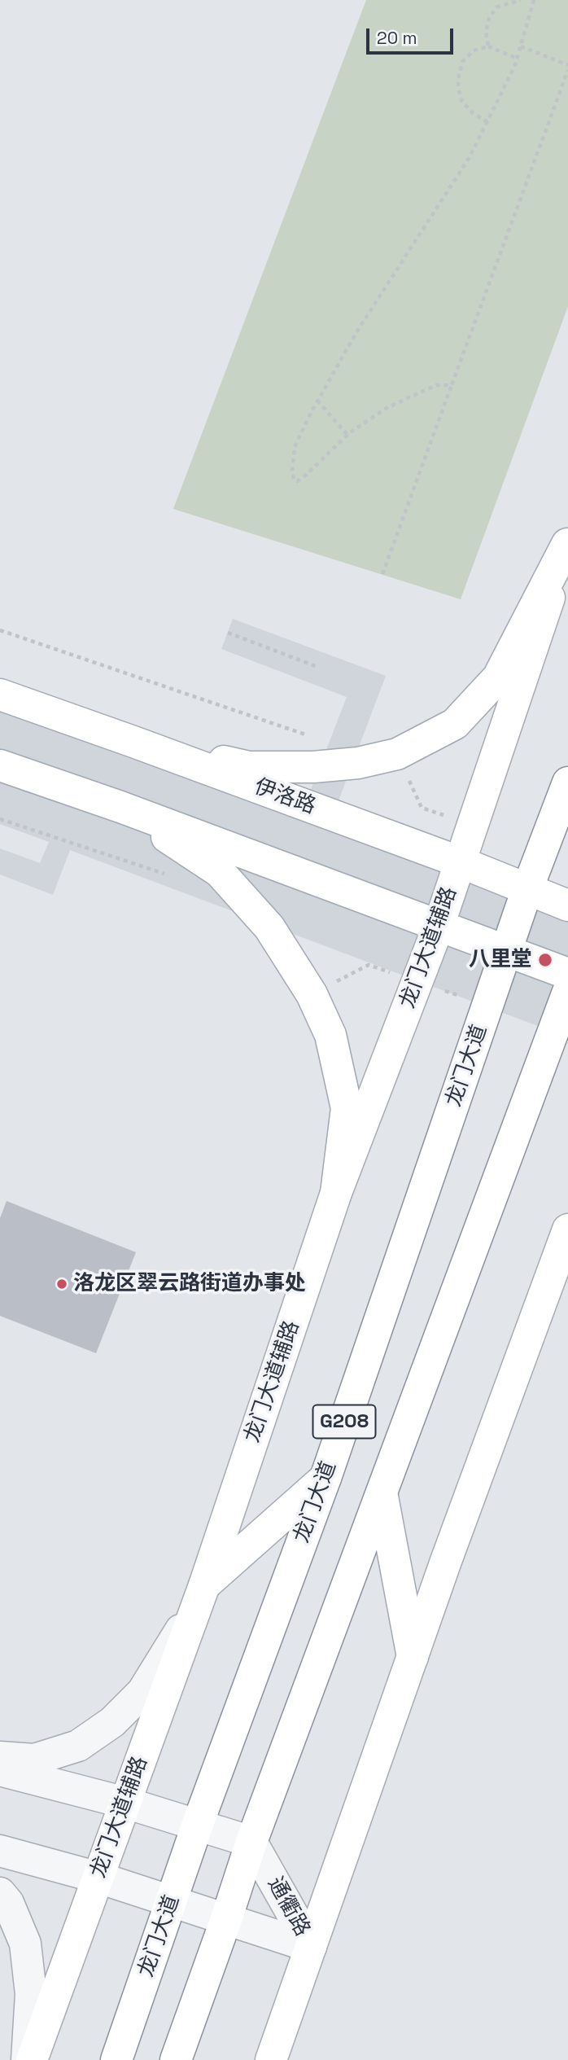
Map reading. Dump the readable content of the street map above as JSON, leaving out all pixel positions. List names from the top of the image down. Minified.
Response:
{"streets":{"main road":["伊洛路","龙门大道辅路","龙门大道","G208"],"street":["通衢路"]},"crossings":[["伊洛路","龙门大道辅路"],["伊洛路","龙门大道"],["龙门大道辅路","通衢路"],["龙门大道","通衢路"],["G208","通衢路"]],"places":["八里堂","洛龙区翠云路街道办事处"],"scale_bar":"20 m"}
